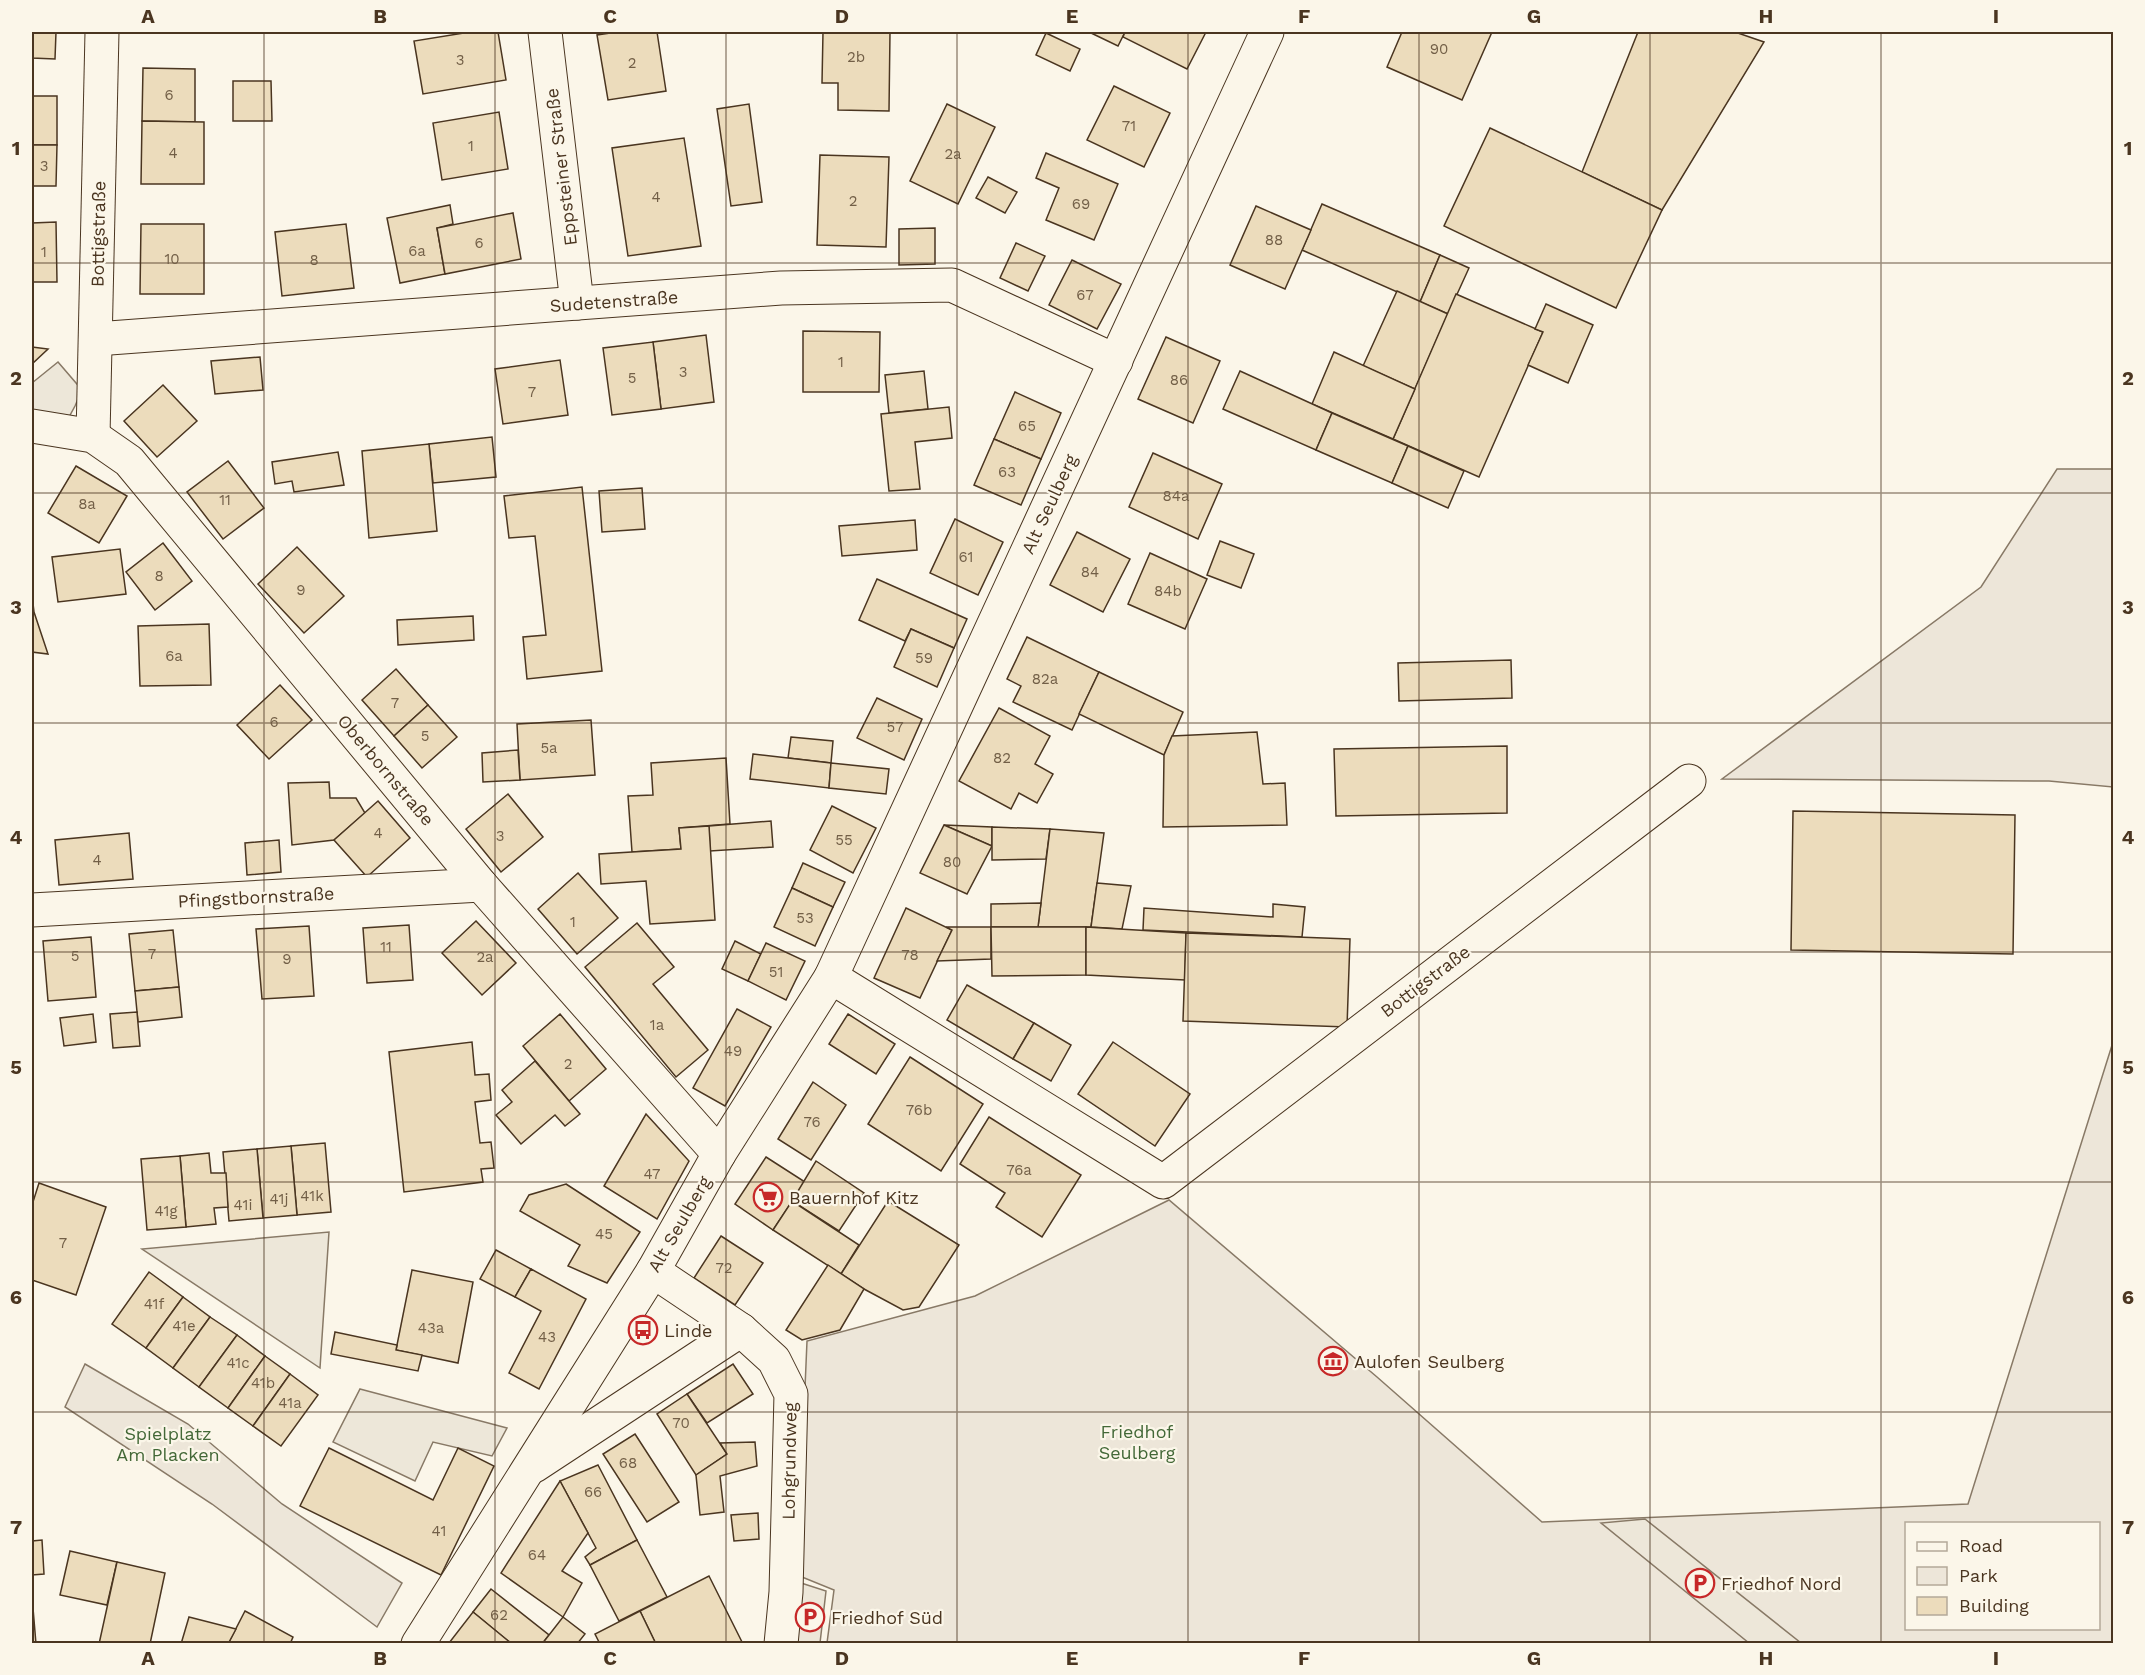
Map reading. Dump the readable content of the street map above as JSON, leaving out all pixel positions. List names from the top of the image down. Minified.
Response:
{"streets":{"street":["Eppsteiner Straße","Bottigstraße","Sudetenstraße","Alt Seulberg","Oberbornstraße","Pfingstbornstraße","Lohgrundweg"]},"crossings":[["Eppsteiner Straße","Sudetenstraße"],["Bottigstraße","Sudetenstraße"],["Bottigstraße","Alt Seulberg"],["Bottigstraße","Oberbornstraße"],["Sudetenstraße","Alt Seulberg"],["Alt Seulberg","Oberbornstraße"],["Alt Seulberg","Lohgrundweg"],["Oberbornstraße","Pfingstbornstraße"]],"parks":["Friedhof Seulberg","Spielplatz Am Placken"],"places":{"supermarket":["Bauernhof Kitz"],"bus stop":["Linde"],"museum":["Aulofen Seulberg"],"parking":["Friedhof Nord","Friedhof Süd"]},"house_numbers":["90","2b","3","2","6","71","1","4","2a","3","4","2","69","88","6","6a","1","10","8","67","1","3","5","86","7","65","63","84a","11","8a","61","84","8","9","84b","6a","59","82a","7","6","57","5","5a","82","4","3","55","4","80","53","1","11","7","78","5","2a","9","51","1a","49","2","76b","76","76a","47","41k","41j","41i","41g","45","7","72","41f","41e","43a","43","41c","41b","41a","70","68","66","41","64","62"],"legend":["Road","Park","Building"],"grid":{"columns":["A","B","C","D","E","F","G","H","I"],"rows":["1","2","3","4","5","6","7"]}}
